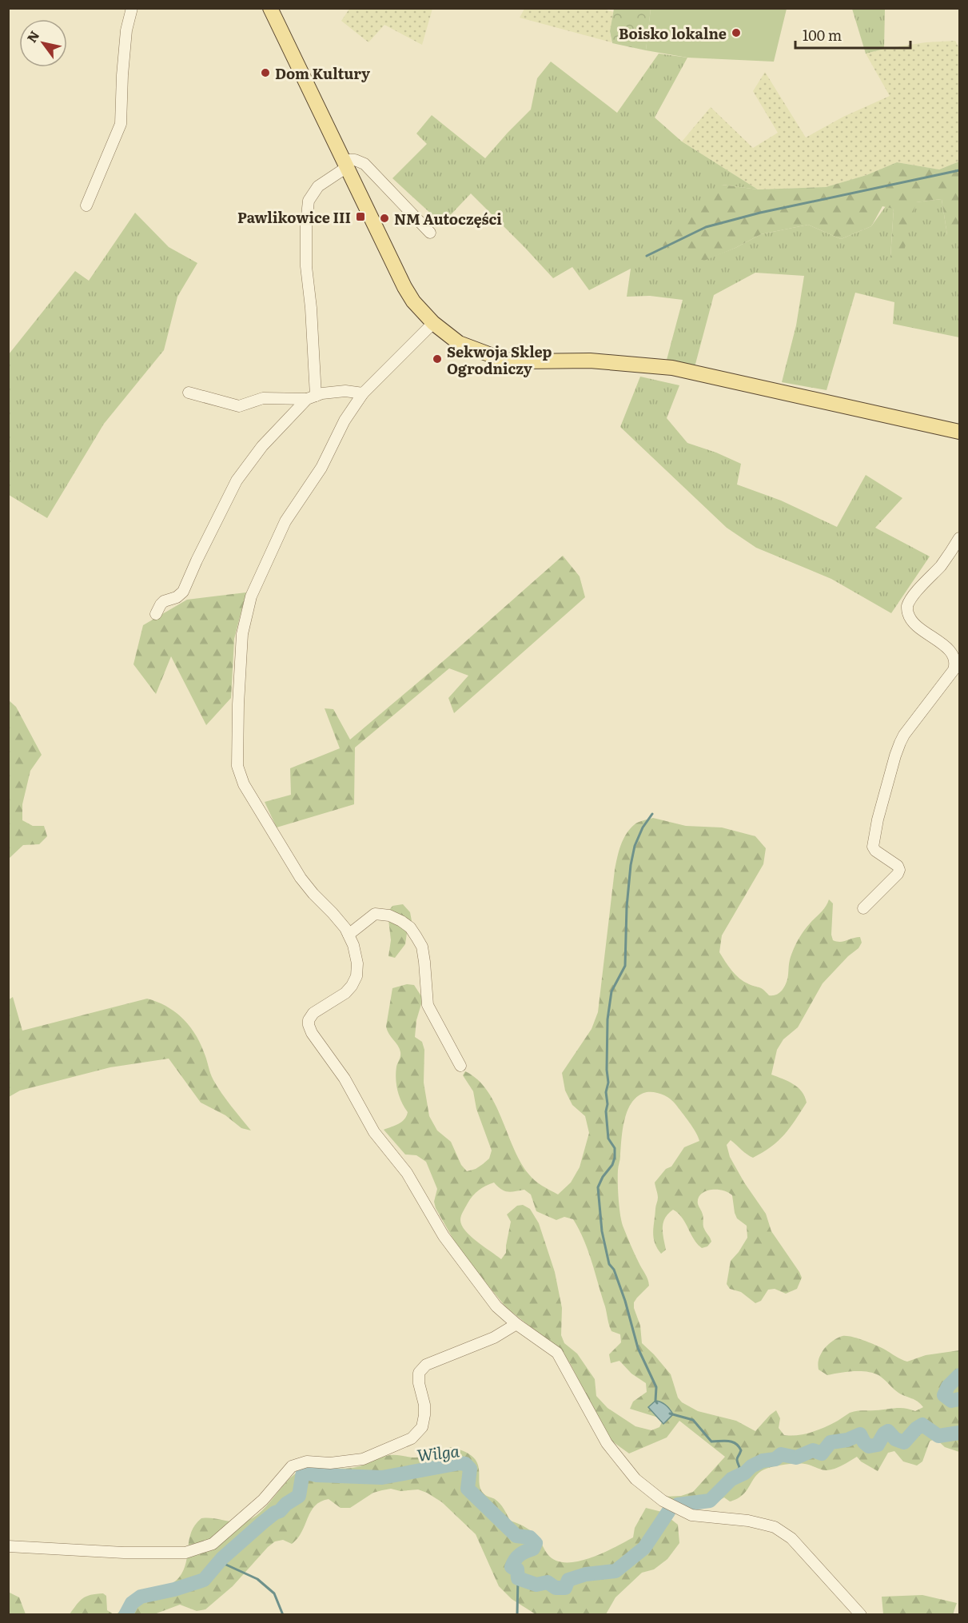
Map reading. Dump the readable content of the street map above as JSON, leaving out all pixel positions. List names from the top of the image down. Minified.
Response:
{"water":["Wilga"],"places":{"other":["Boisko lokalne","Dom Kultury","NM Autoczęści","Sekwoja Sklep Ogrodniczy"],"transit":["Pawlikowice III"]},"scale_bar":"100 m","north":"top left"}
